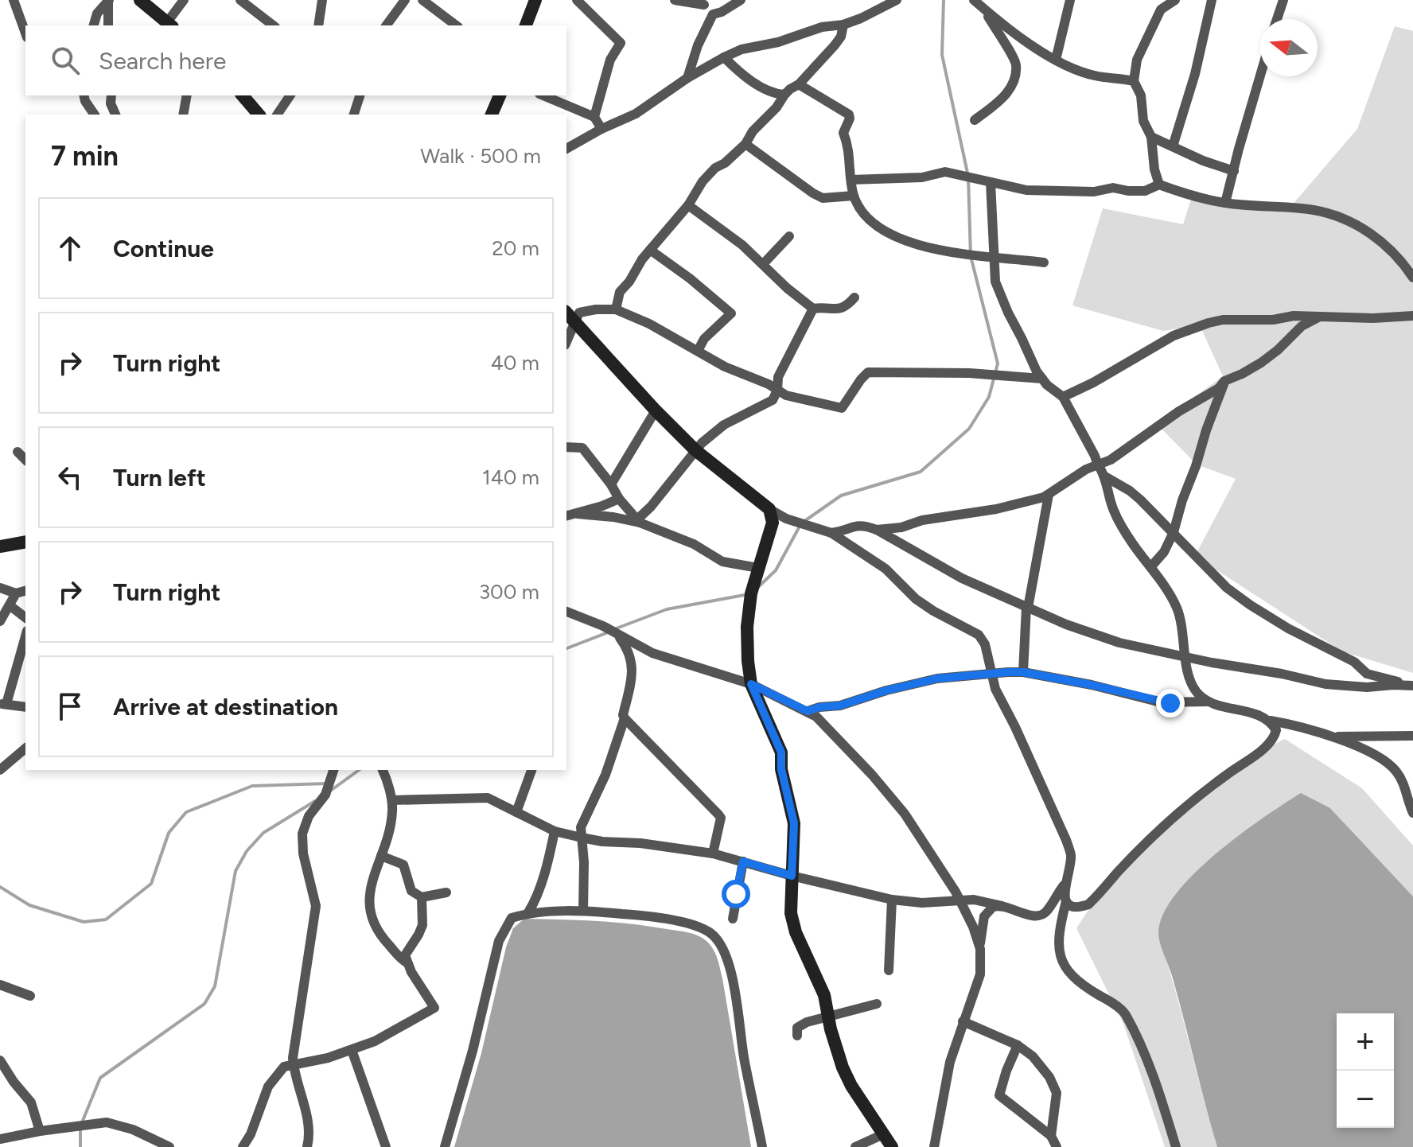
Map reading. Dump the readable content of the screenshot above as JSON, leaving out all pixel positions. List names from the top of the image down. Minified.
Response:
{"north":"left","page":{"search":"Search here","heading":["7 min","Walk · 500 m"],"list":[["Continue","20 m"],["Turn right","40 m"],["Turn left","140 m"],["Turn right","300 m"],"Arrive at destination"],"map_buttons":["+","−"]}}
